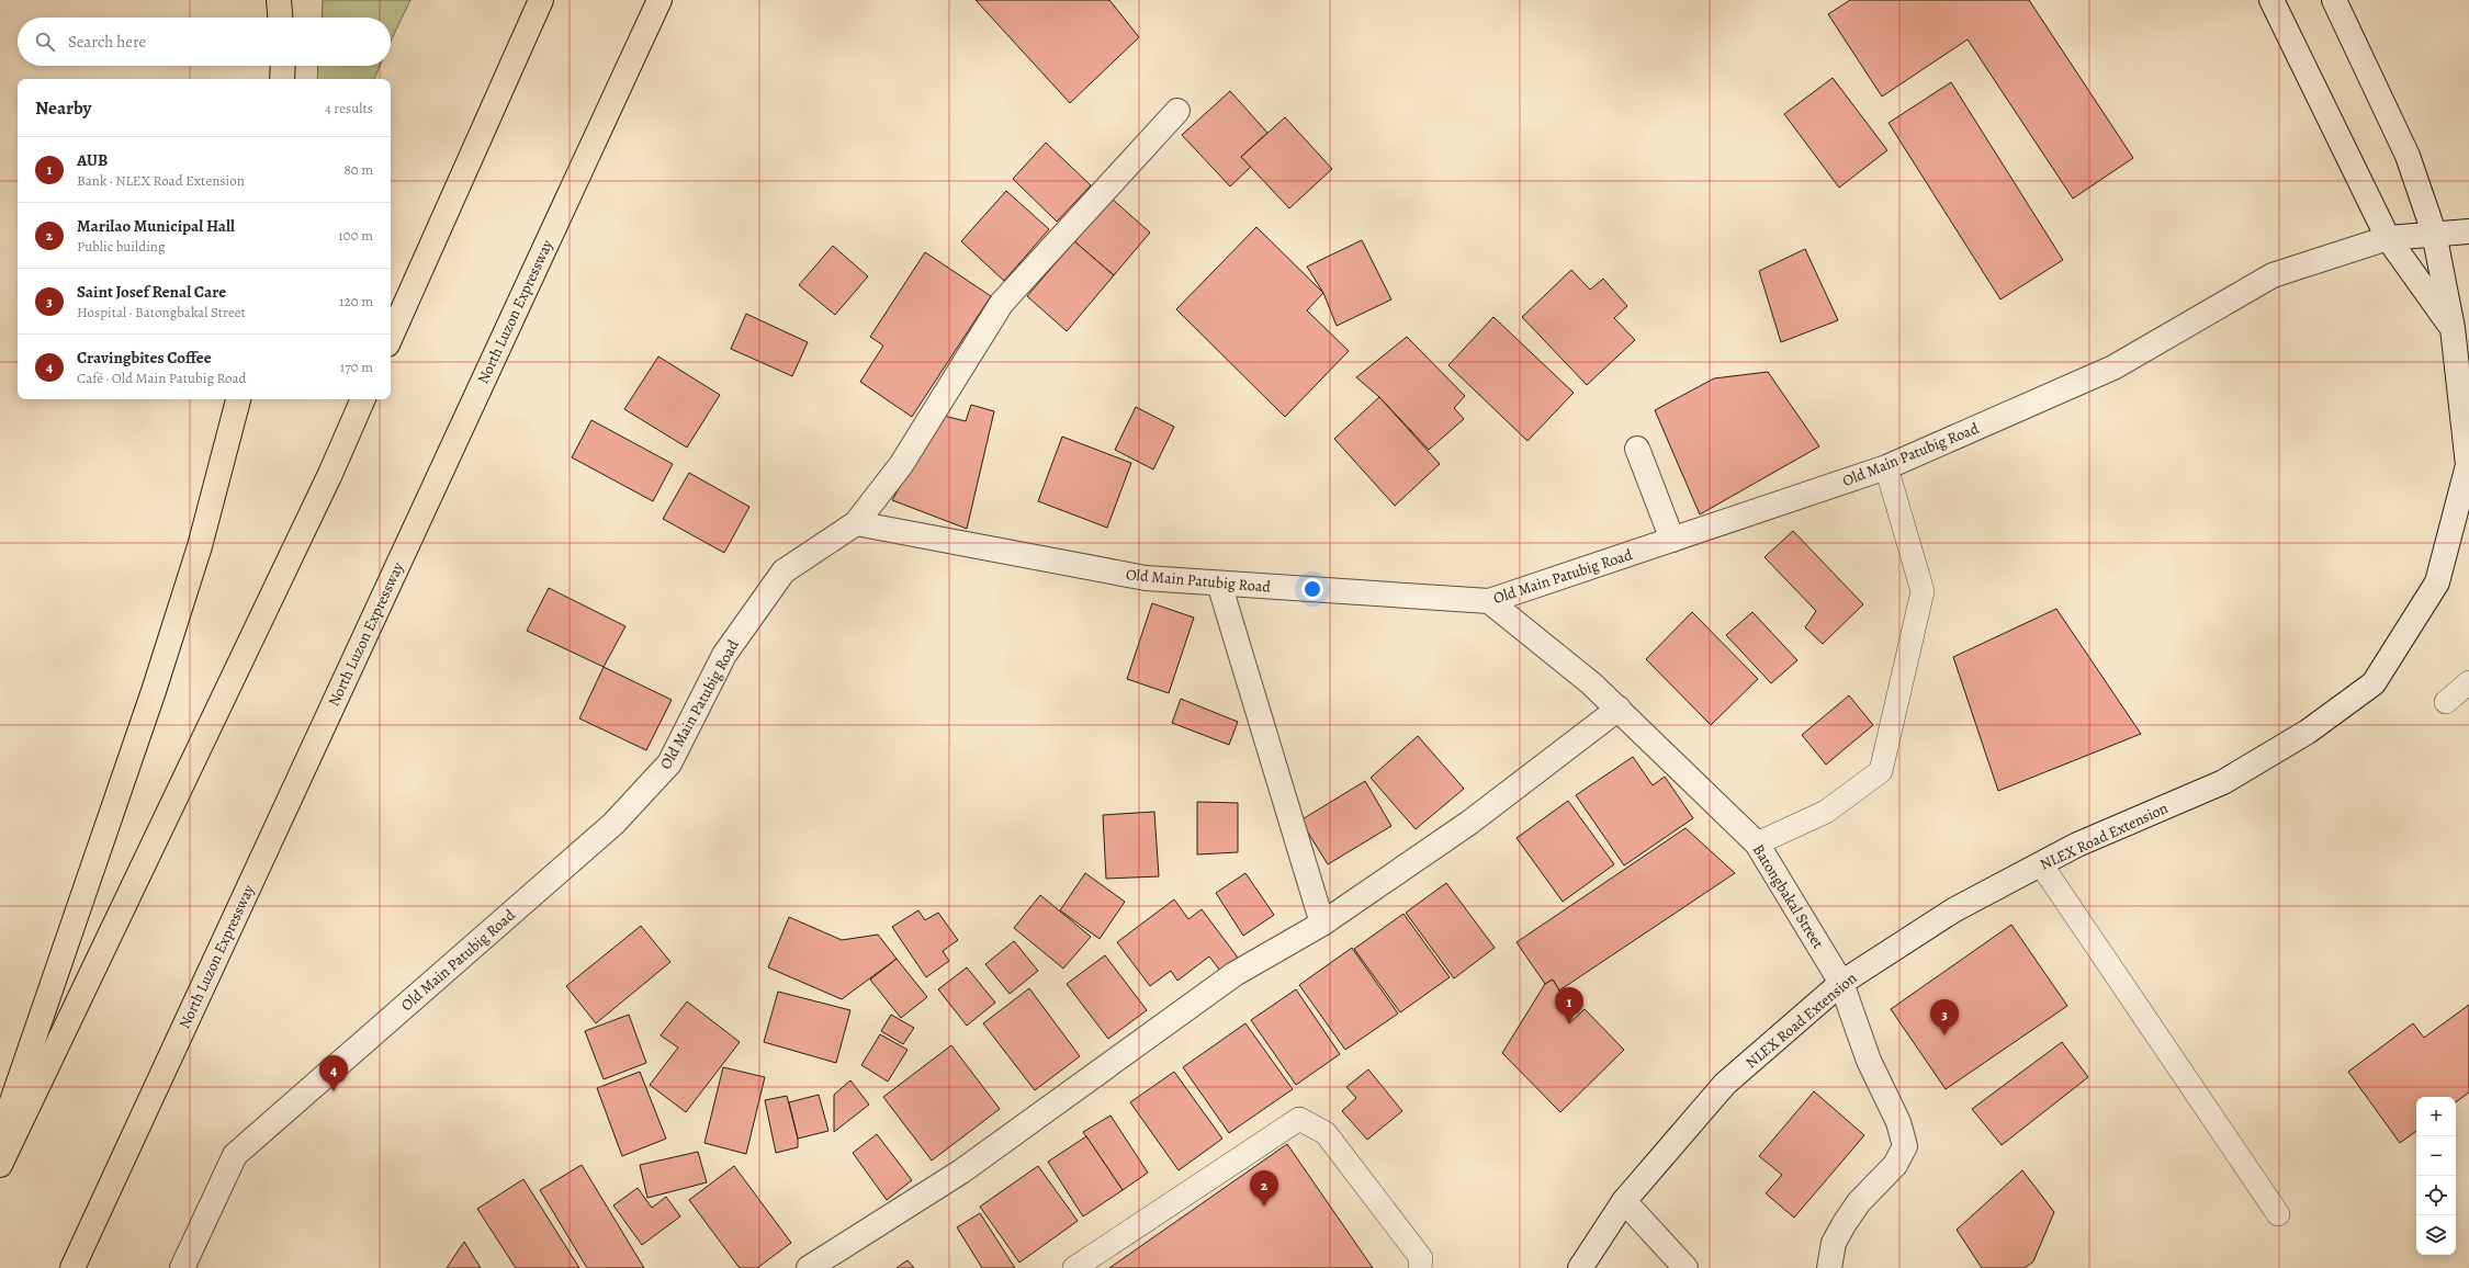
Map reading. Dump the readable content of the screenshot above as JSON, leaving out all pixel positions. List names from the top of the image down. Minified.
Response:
{"streets":{"highway":["North Luzon Expressway"],"street":["Old Main Patubig Road","NLEX Road Extension","Batongbakal Street"]},"crossings":[["Old Main Patubig Road","NLEX Road Extension"],["Old Main Patubig Road","Batongbakal Street"],["NLEX Road Extension","Batongbakal Street"]],"page":{"search":"Search here","heading":["Nearby","4 results"],"list":[{"mark":"1","name":"AUB","note":"Bank · NLEX Road Extension","value":"80 m"},{"mark":"2","name":"Marilao Municipal Hall","note":"Public building","value":"100 m"},{"mark":"3","name":"Saint Josef Renal Care","note":"Hospital · Batongbakal Street","value":"120 m"},{"mark":"4","name":"Cravingbites Coffee","note":"Café · Old Main Patubig Road","value":"170 m"}],"pins":["1","3","4","2"],"map_buttons":["+","−"]}}
